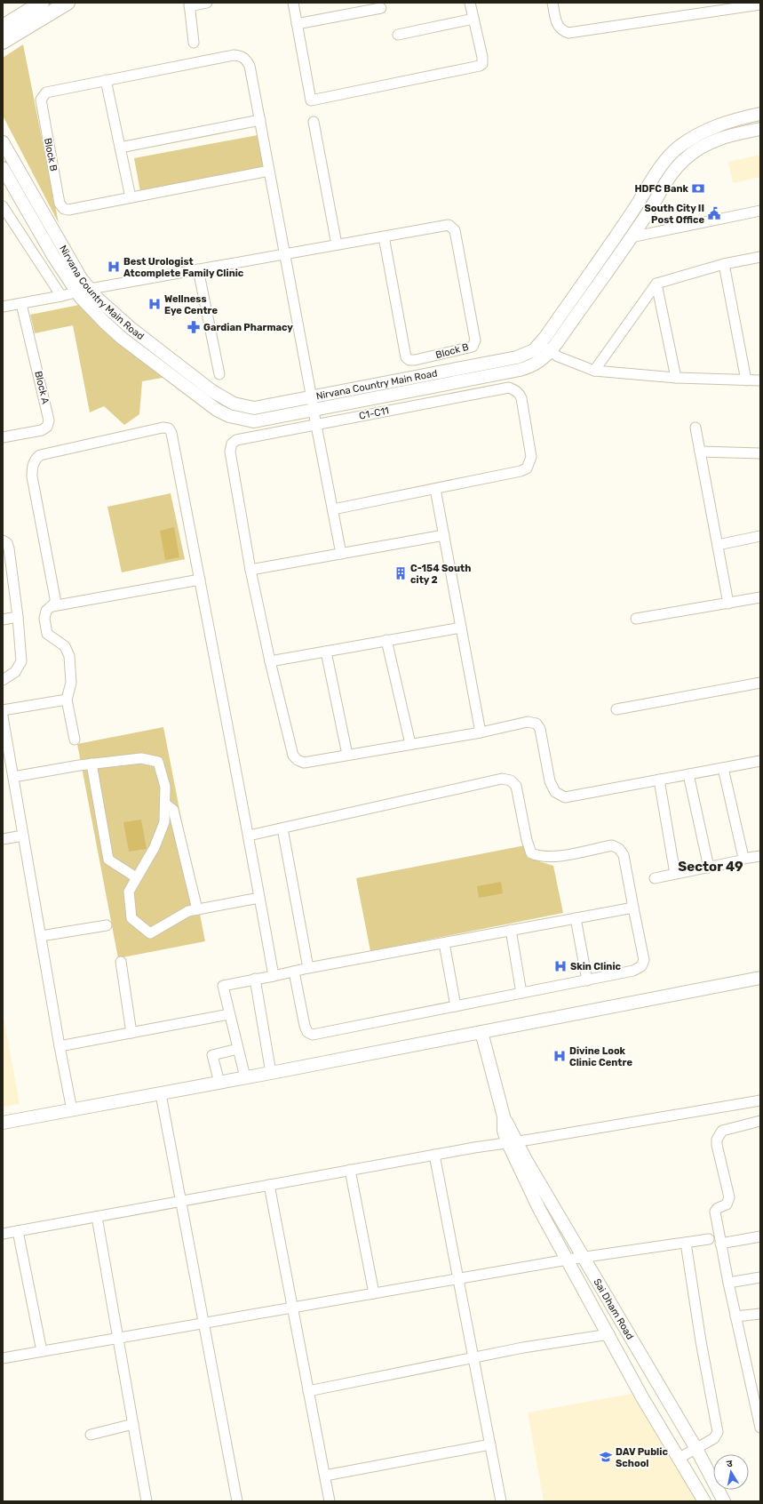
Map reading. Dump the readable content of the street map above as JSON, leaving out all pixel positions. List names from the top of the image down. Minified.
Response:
{"streets":{"street":["Block B","Nirvana Country Main Road","Block A","C1-C11","Sai Dham Road"]},"crossings":[["Block B","Nirvana Country Main Road"],["Block B","C1-C11"],["Nirvana Country Main Road","C1-C11"]],"districts":["Sector 49"],"places":{"bank":["HDFC Bank"],"public building":["South City II Post Office"],"hospital":["Best Urologist Atcomplete Family Clinic","Wellness Eye Centre","Skin Clinic","Divine Look Clinic Centre"],"pharmacy":["Gardian Pharmacy"],"building":["C-154 South city 2"],"school or university":["DAV Public School"]},"north":"top"}
